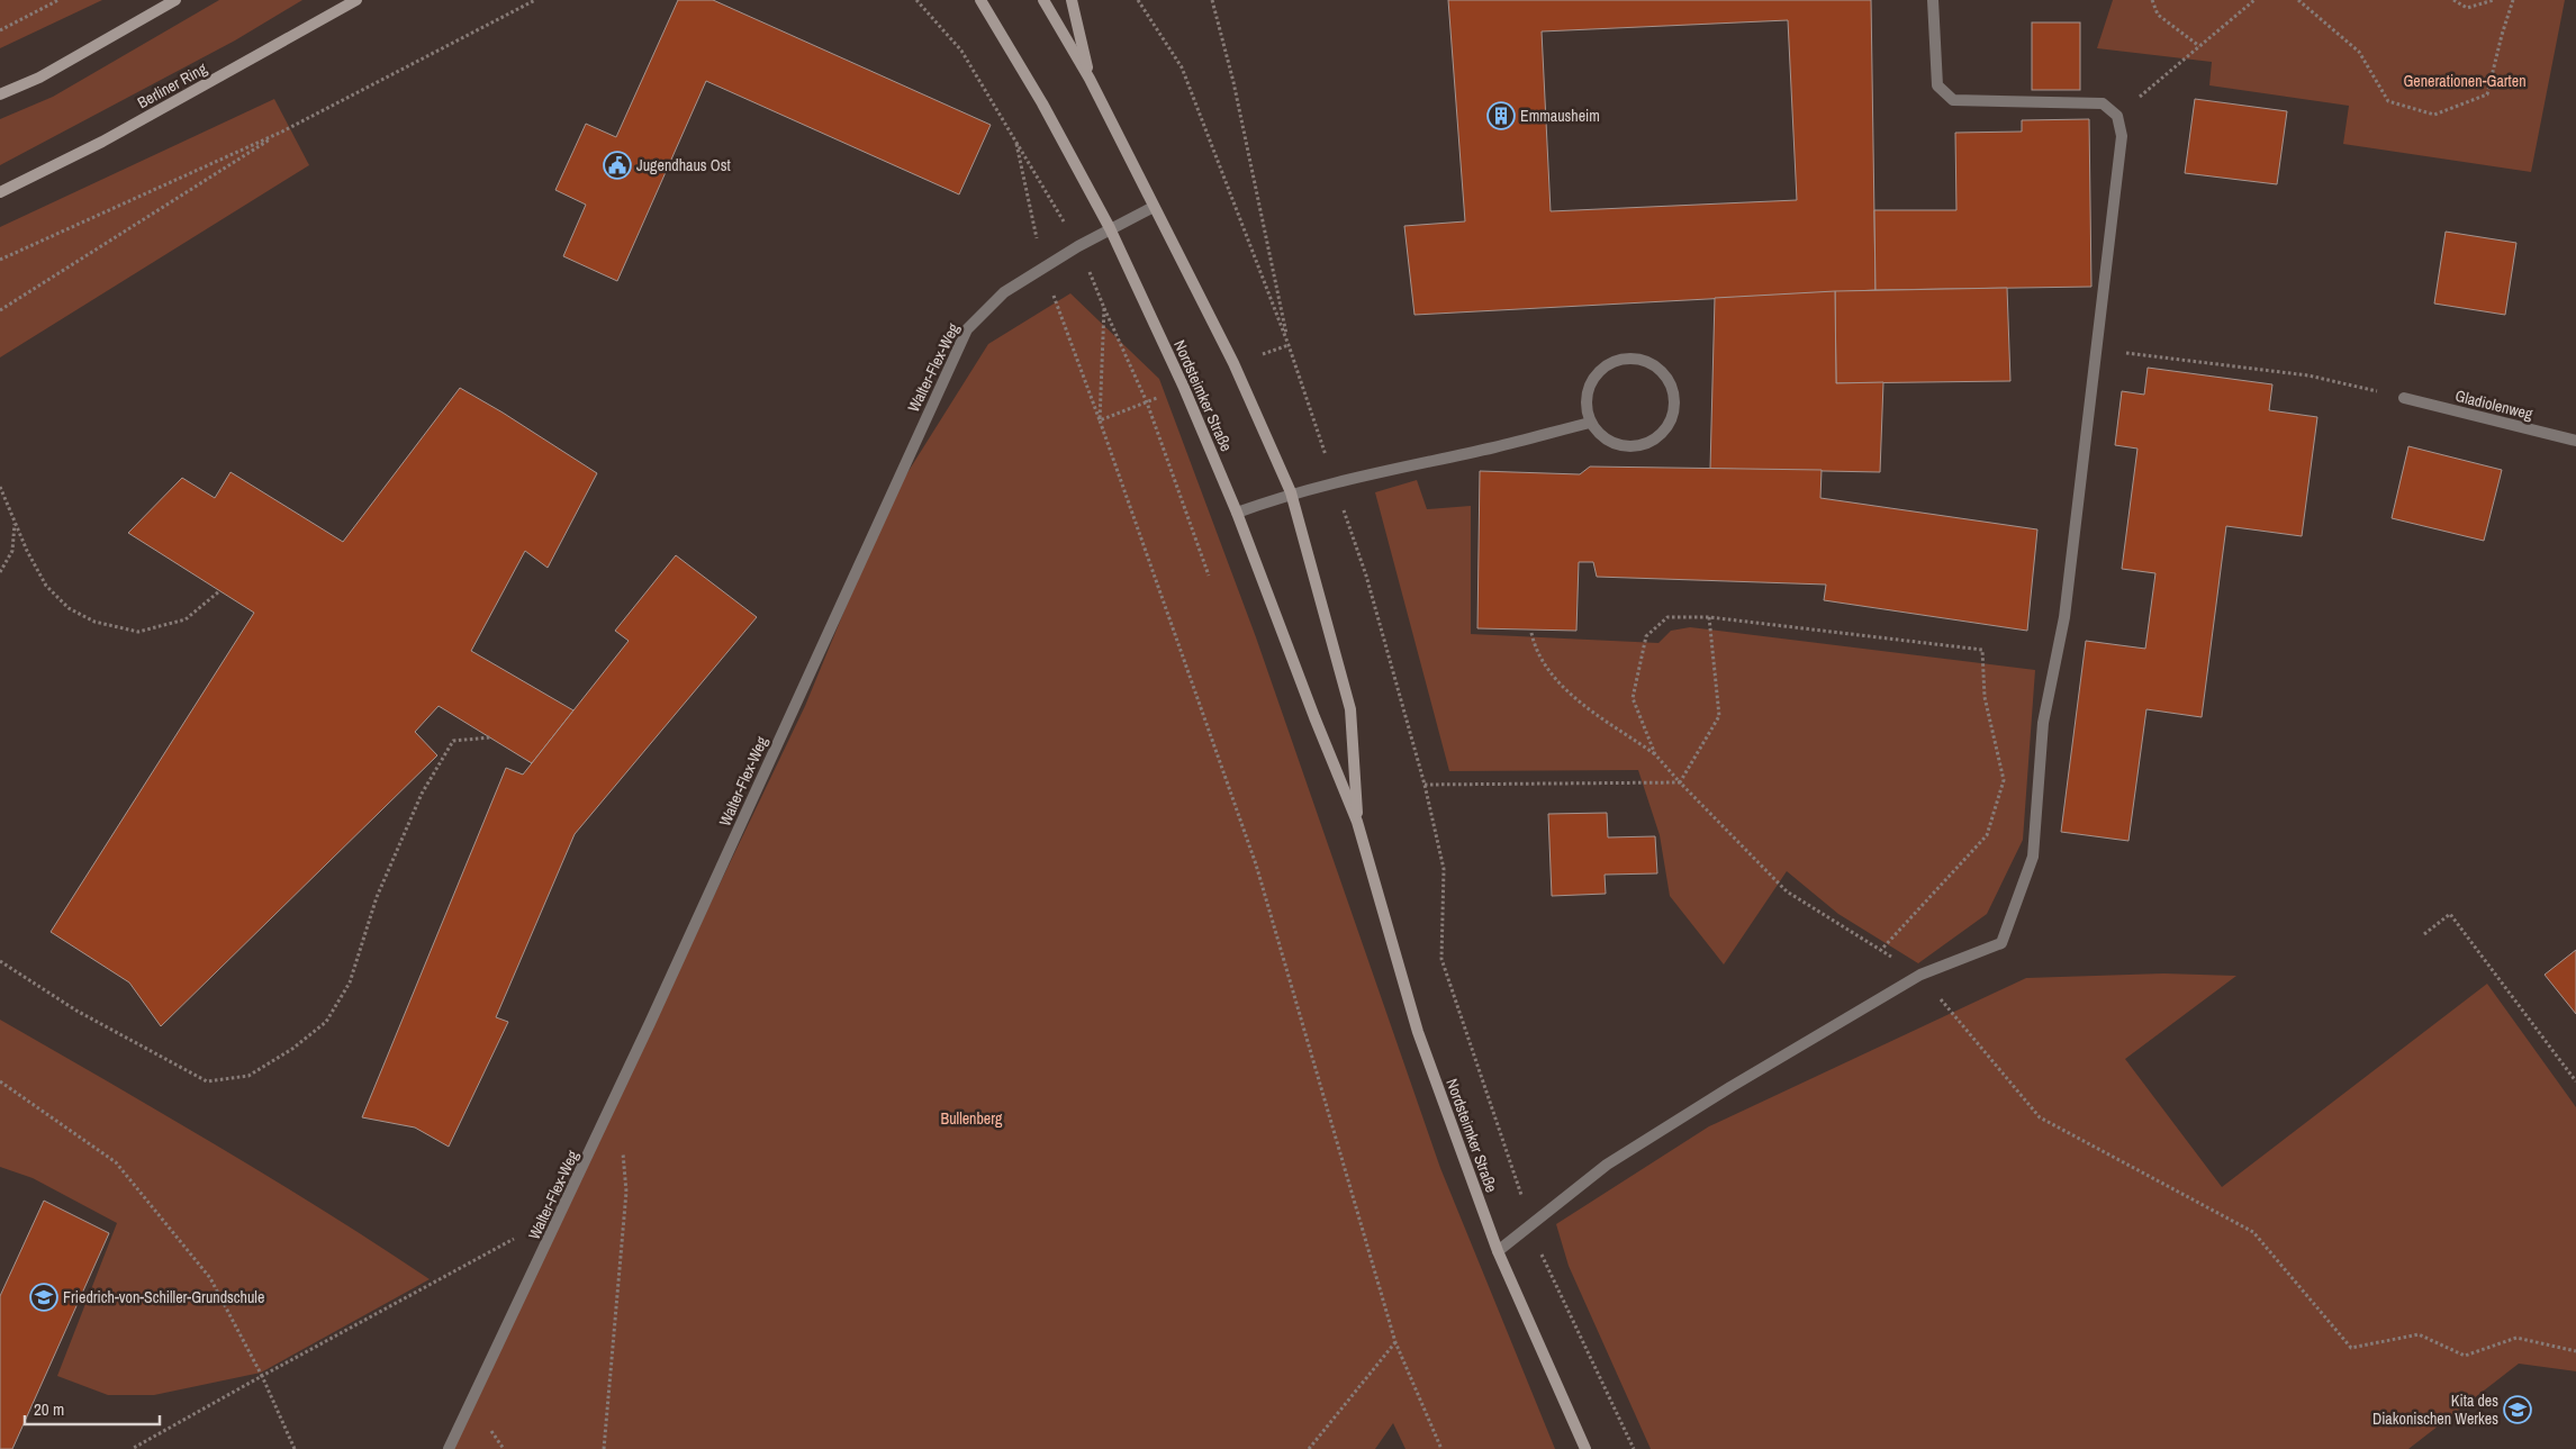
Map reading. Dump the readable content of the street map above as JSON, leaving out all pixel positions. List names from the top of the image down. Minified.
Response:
{"streets":{"street":["Berliner Ring","Walter-Flex-Weg","Nordsteimker Straße","Gladiolenweg"]},"crossings":[["Walter-Flex-Weg","Nordsteimker Straße"]],"parks":["Generationen-Garten","Bullenberg"],"places":{"building":["Emmausheim"],"public building":["Jugendhaus Ost"],"school or university":["Friedrich-von-Schiller-Grundschule","Kita des Diakonischen Werkes"]},"scale_bar":"20 m"}
